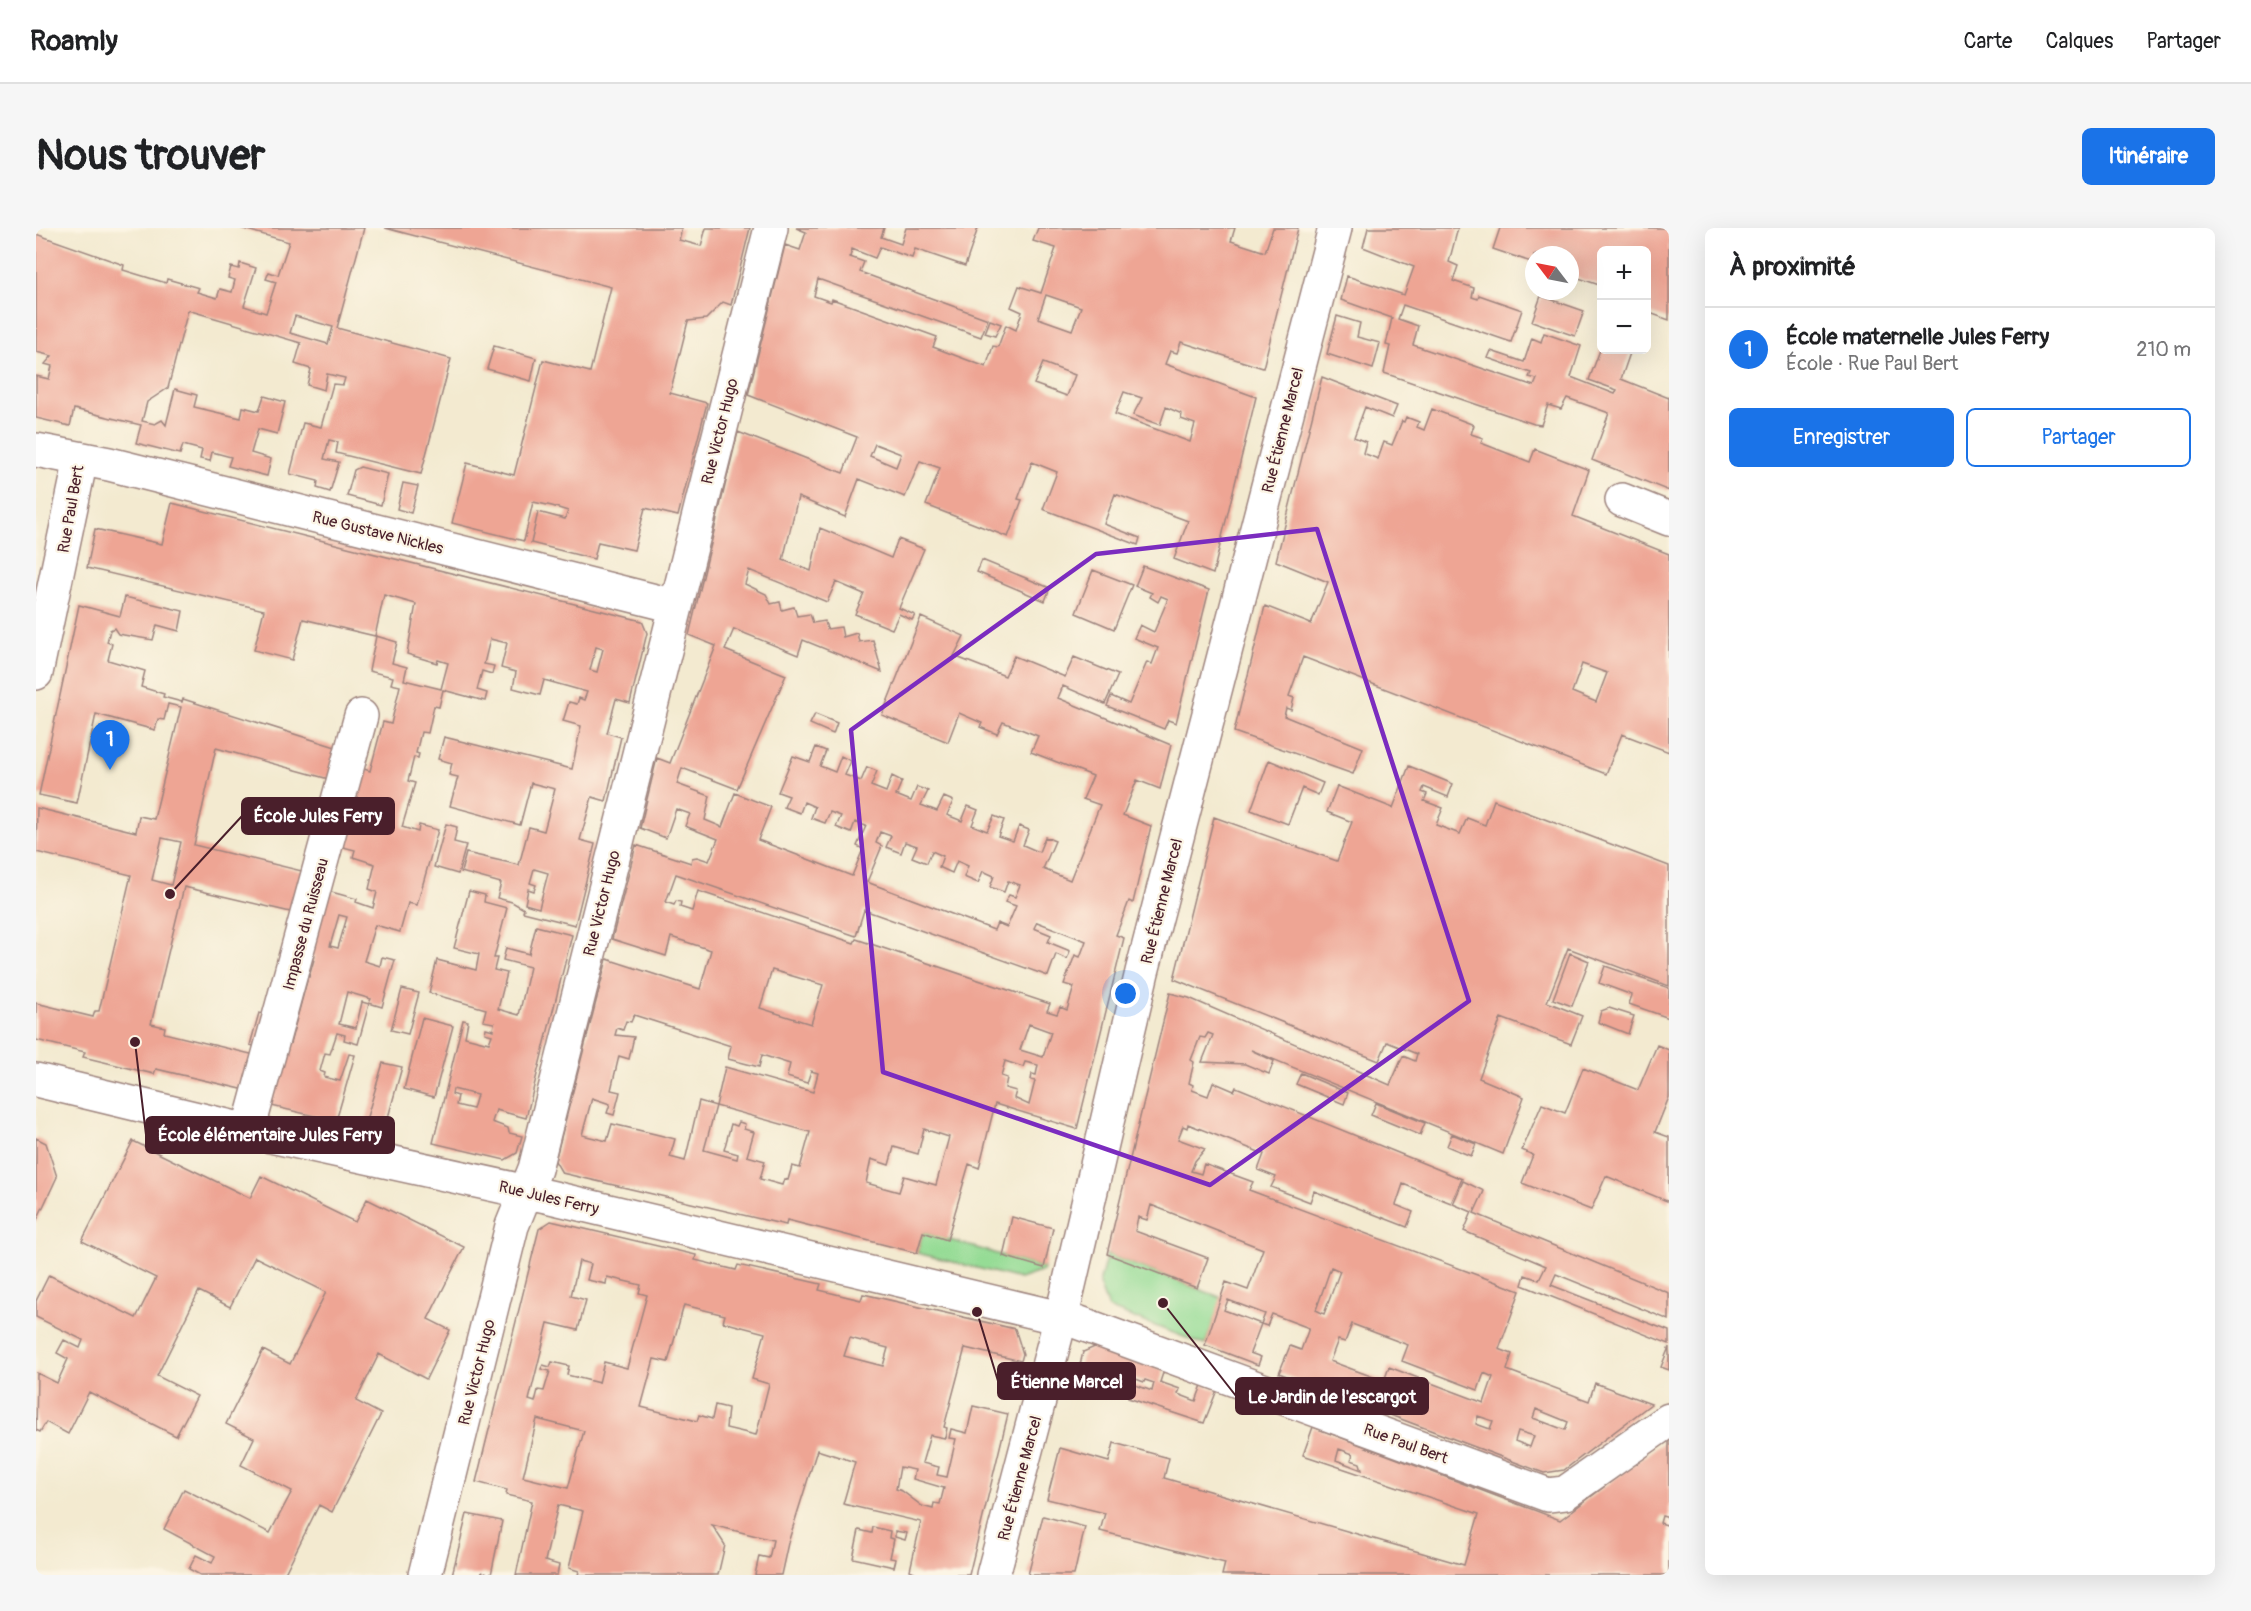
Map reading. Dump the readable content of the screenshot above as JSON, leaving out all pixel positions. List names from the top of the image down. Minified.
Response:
{"streets":{"street":["Rue Étienne Marcel","Rue Victor Hugo","Rue Paul Bert","Rue Gustave Nickles","Impasse du Ruisseau","Rue Jules Ferry"]},"crossings":[["Rue Étienne Marcel","Rue Paul Bert"],["Rue Étienne Marcel","Rue Jules Ferry"],["Rue Victor Hugo","Rue Gustave Nickles"],["Rue Victor Hugo","Rue Jules Ferry"],["Rue Paul Bert","Rue Gustave Nickles"],["Rue Paul Bert","Rue Jules Ferry"],["Impasse du Ruisseau","Rue Jules Ferry"]],"places":["École Jules Ferry","École élémentaire Jules Ferry","Le Jardin de l'escargot","Étienne Marcel"],"north":"top left","page":{"header":"Roamly","nav":["Carte","Calques","Partager"],"buttons":["Itinéraire",["Enregistrer","Partager"]],"title":"Nous trouver","heading":"À proximité","map_buttons":["+","−"],"list":[{"mark":"1","name":"École maternelle Jules Ferry","note":"École · Rue Paul Bert","value":"210 m"}],"pins":"1"}}
